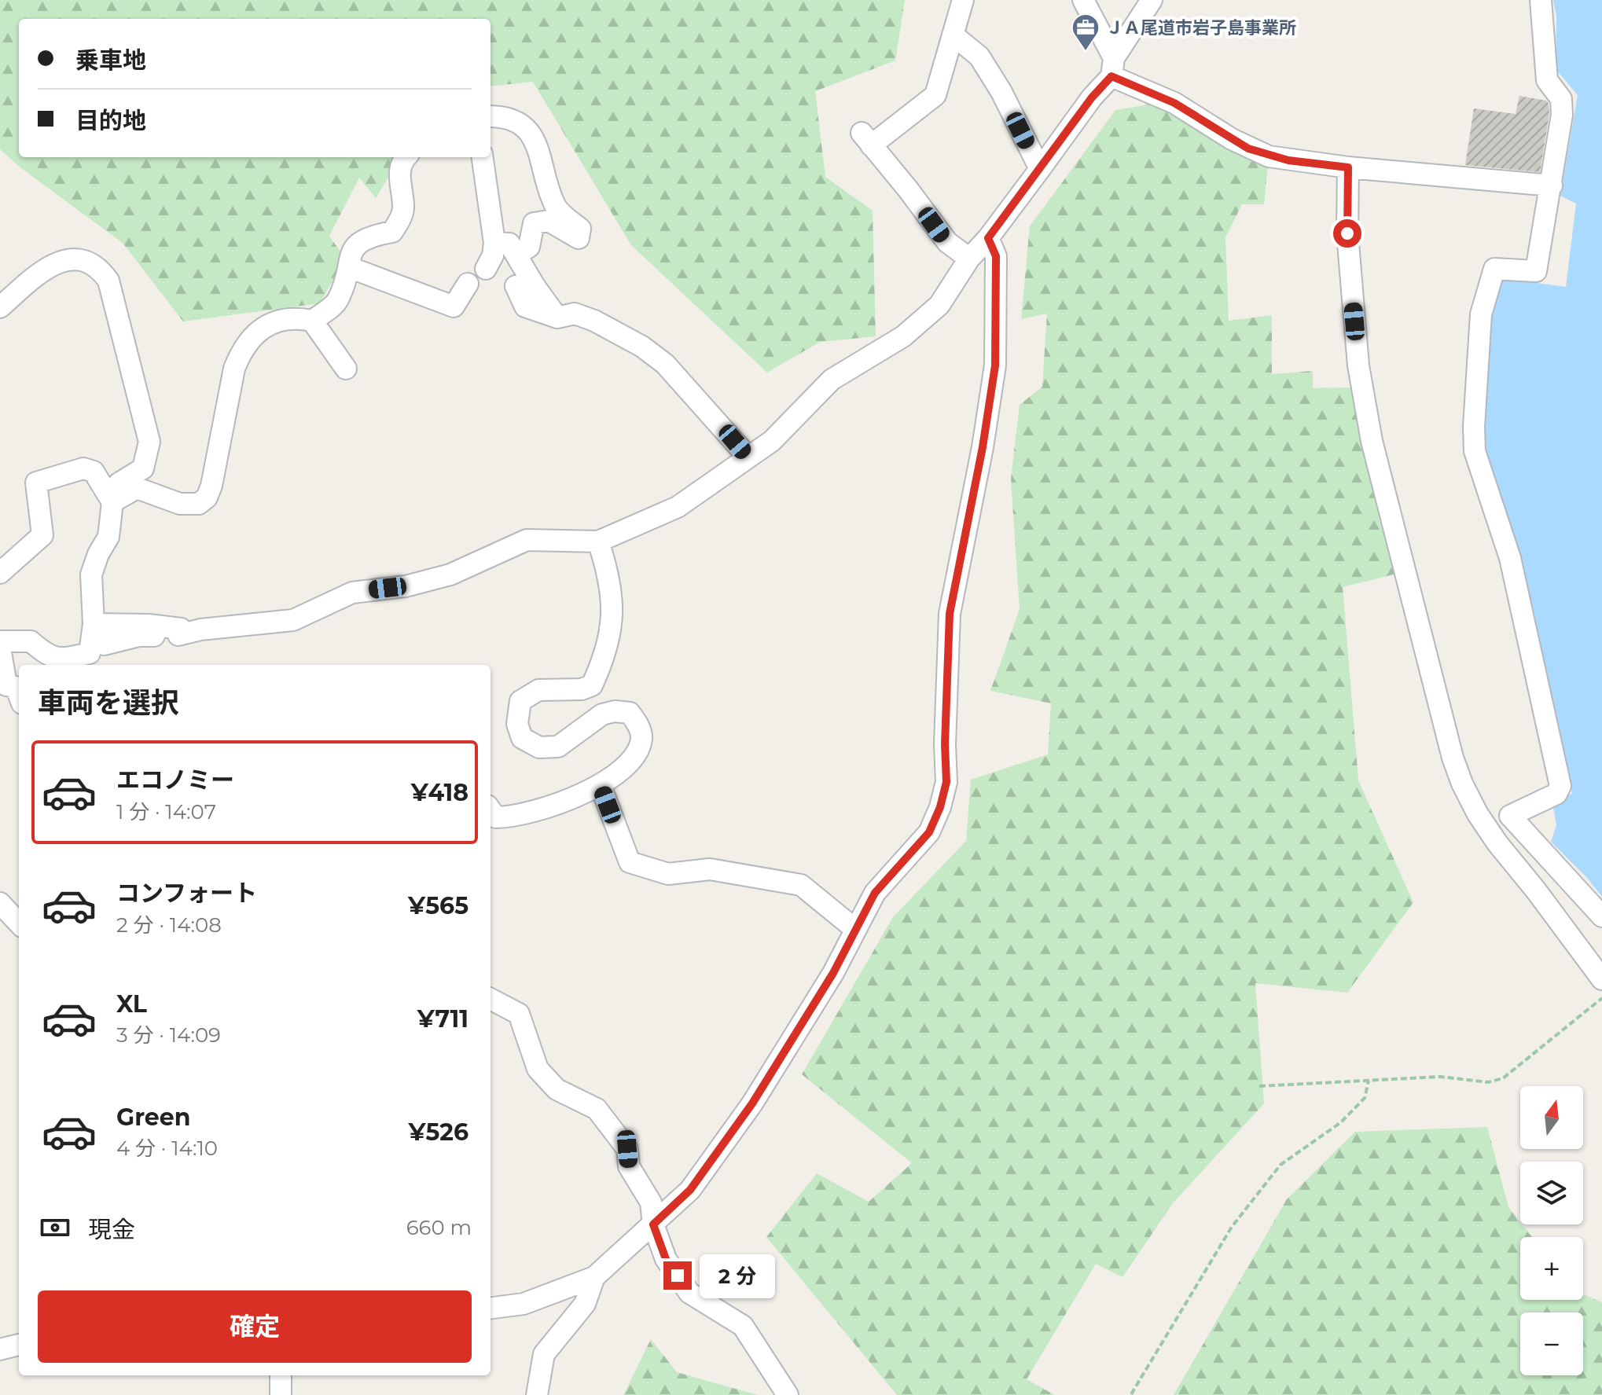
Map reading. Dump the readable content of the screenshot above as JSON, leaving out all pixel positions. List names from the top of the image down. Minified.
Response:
{"places":{"office":["ＪＡ尾道市岩子島事業所"]},"north":"top","page":{"banner":["乗車地","目的地"],"heading":"車両を選択","list":[{"name":"エコノミー","note":"1 分 · 14:07","value":"¥418"},{"name":"コンフォート","note":"2 分 · 14:08","value":"¥565"},{"name":"XL","note":"3 分 · 14:09","value":"¥711"},{"name":"Green","note":"4 分 · 14:10","value":"¥526"}],"map_buttons":["+","−"],"pay":["現金","660 m"],"bubble":"2 分","buttons":"確定"}}
